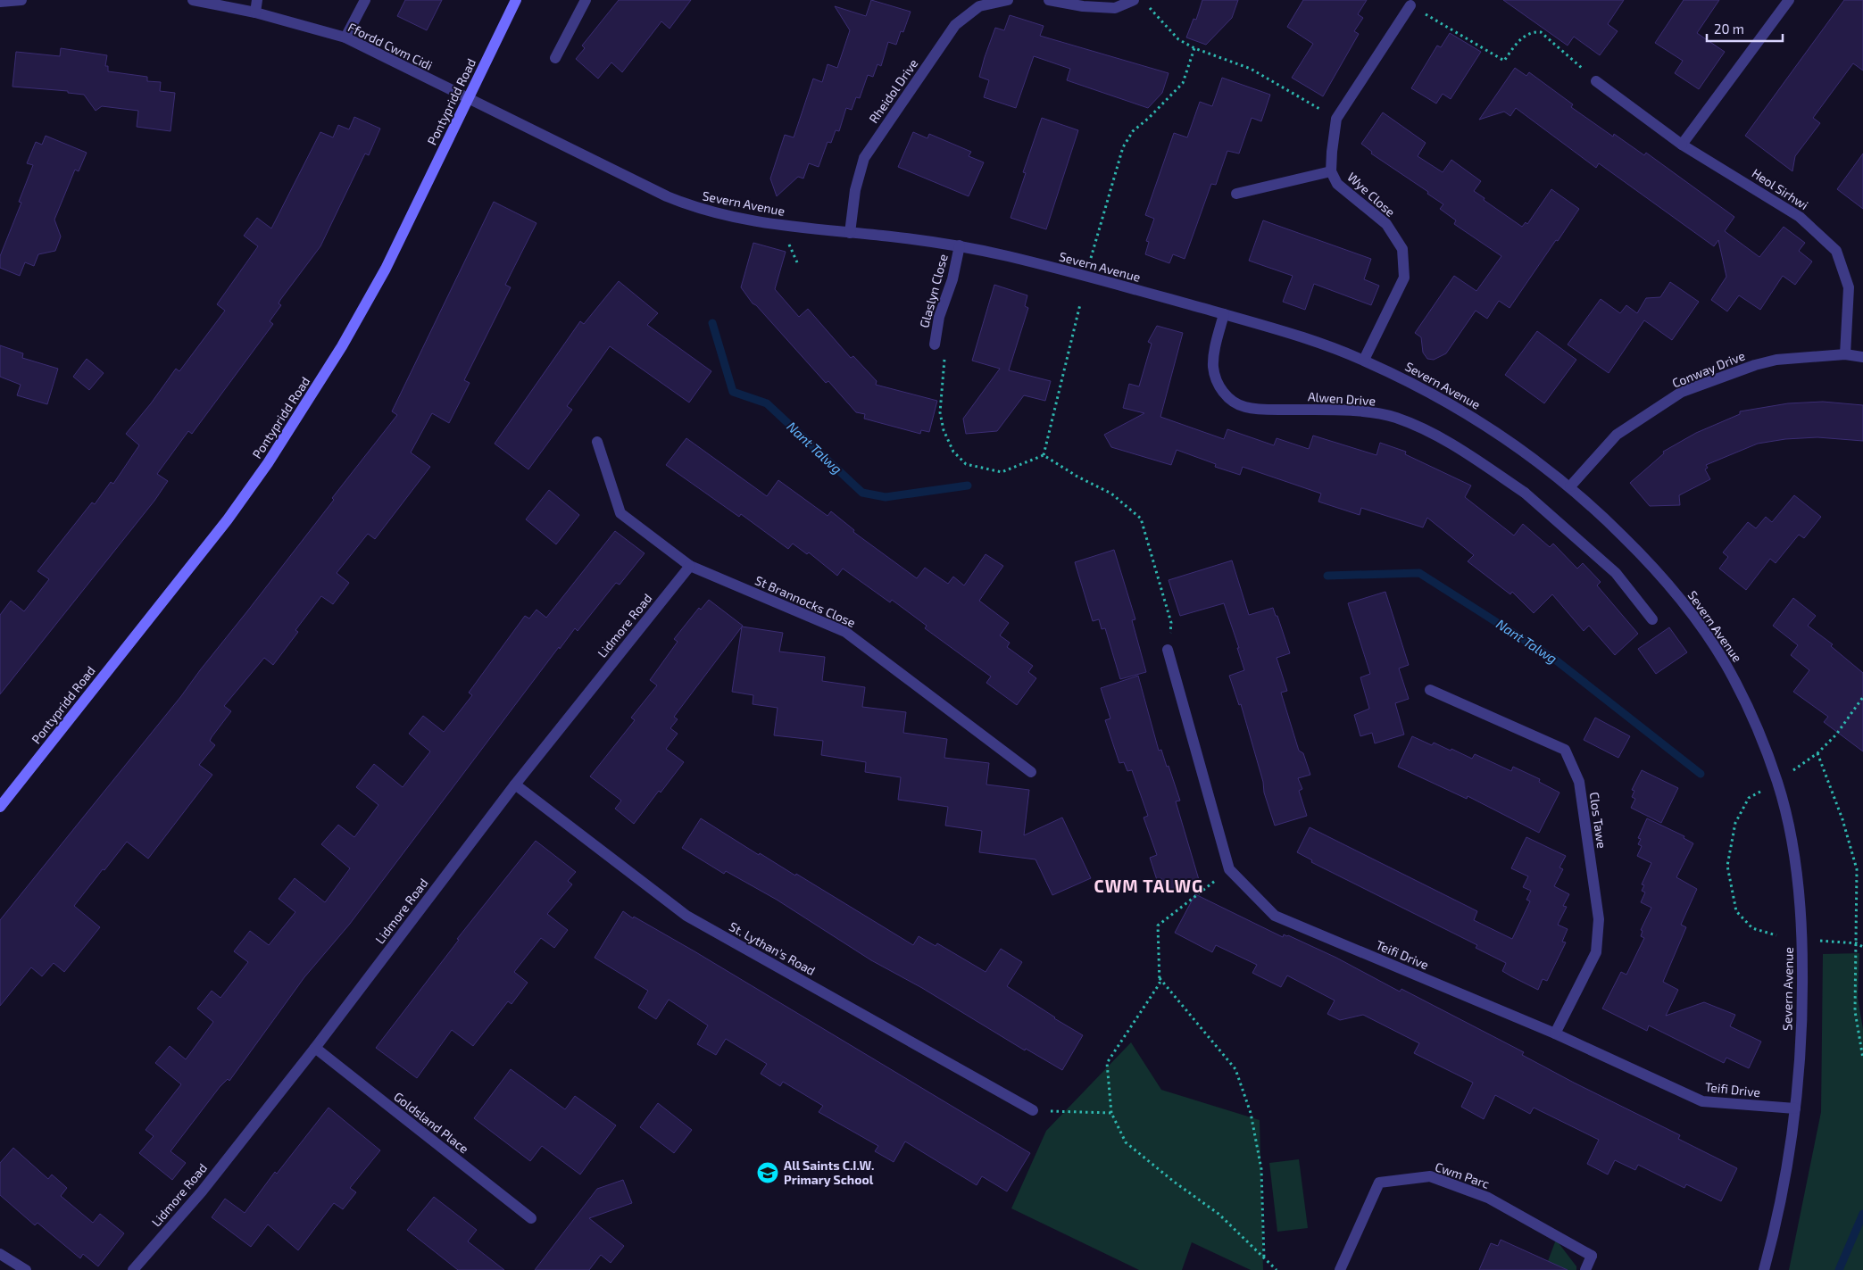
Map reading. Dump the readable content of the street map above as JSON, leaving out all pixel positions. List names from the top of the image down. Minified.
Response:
{"streets":{"main road":["Pontypridd Road"],"street":["Ffordd Cwm Cidi","Rheidol Drive","Heol Sirhwi","Wye Close","Severn Avenue","Glaslyn Close","Conway Drive","Alwen Drive","St Brannocks Close","Lidmore Road","Clos Tawe","St. Lythan's Road","Teifi Drive","Goldsland Place","Cwm Parc"]},"crossings":[["Ffordd Cwm Cidi","Pontypridd Road"],["Ffordd Cwm Cidi","Severn Avenue"],["Rheidol Drive","Severn Avenue"],["Pontypridd Road","Severn Avenue"],["Heol Sirhwi","Conway Drive"],["Wye Close","Severn Avenue"],["Severn Avenue","Glaslyn Close"],["Severn Avenue","Conway Drive"],["Severn Avenue","Alwen Drive"],["Severn Avenue","Teifi Drive"],["St Brannocks Close","Lidmore Road"],["Lidmore Road","St. Lythan's Road"],["Lidmore Road","Goldsland Place"],["Clos Tawe","Teifi Drive"]],"districts":["CWM TALWG"],"water":["Nant Talwg"],"places":{"school or university":["All Saints C.I.W. Primary School"]},"scale_bar":"20 m"}
